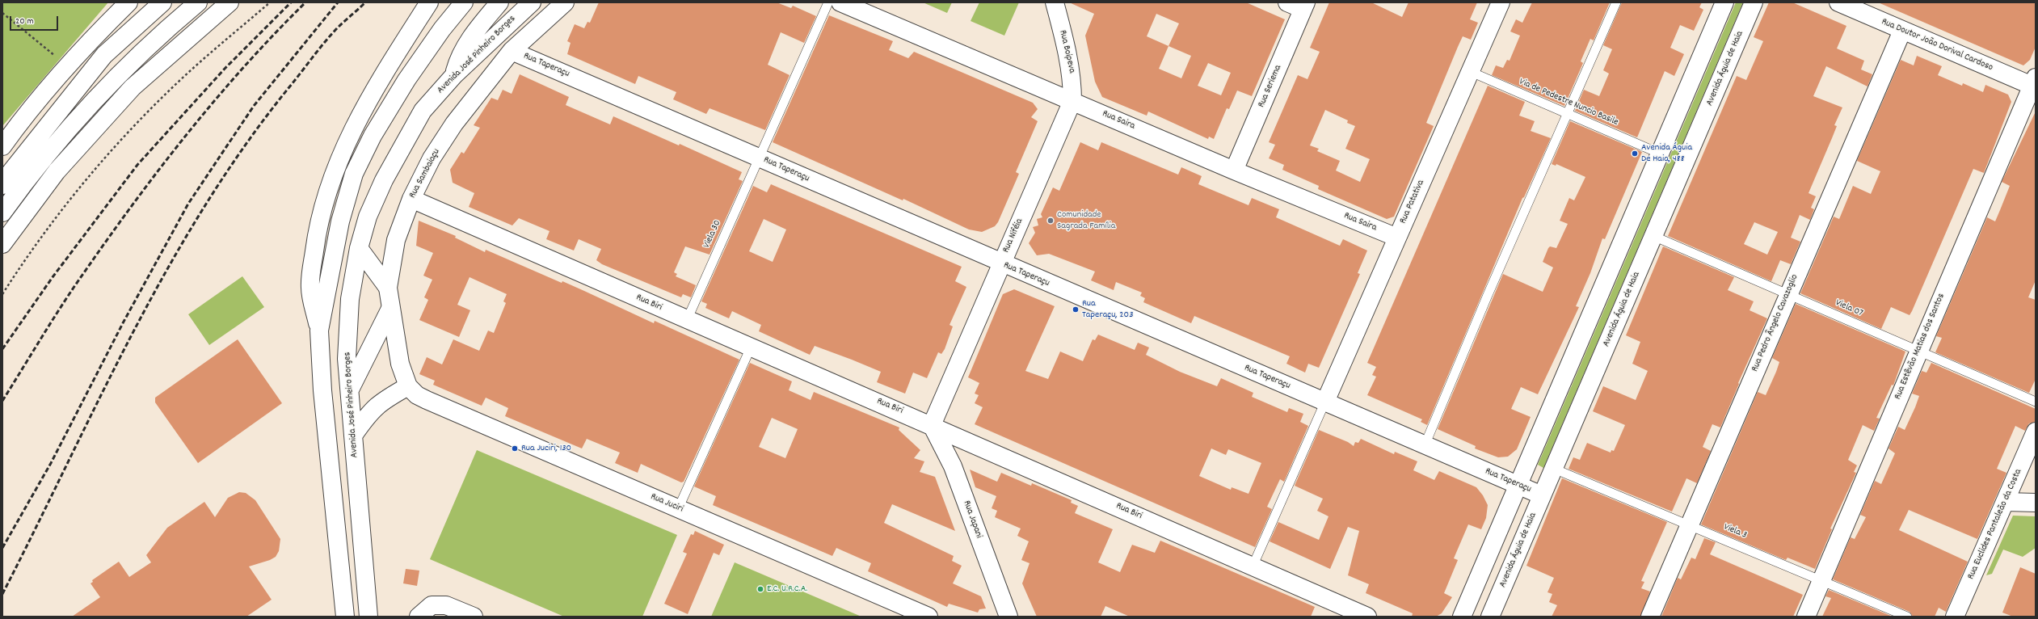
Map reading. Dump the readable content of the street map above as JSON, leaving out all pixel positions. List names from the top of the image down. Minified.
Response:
{"streets":{"main road":["Rua Doutor João Dorival Cardoso","Rua Boipeva","Avenida José Pinheiro Borges","Rua Taperaçu","Avenida Águia de Haia","Rua Seriema","Rua Saira","Rua Sambaiaçu","Rua Patativa","Rua Niféia","Rua Biri","Rua Pedro Ângelo Cavazoglio","Rua Estêvão Matias dos Santos","Rua Juciri","Rua Japani","Rua Euclides Pantaleão da Costa"],"lane":["Via de Pedestre Nuncio Basile","Viela 30","Viela 07","Viela 3"]},"crossings":[["Rua Doutor João Dorival Cardoso","Rua Pedro Ângelo Cavazoglio"],["Rua Doutor João Dorival Cardoso","Rua Estêvão Matias dos Santos"],["Rua Boipeva","Rua Saira"],["Rua Boipeva","Rua Niféia"],["Rua Taperaçu","Avenida Águia de Haia"],["Rua Taperaçu","Rua Sambaiaçu"],["Rua Taperaçu","Rua Patativa"],["Rua Taperaçu","Viela 30"],["Rua Taperaçu","Rua Niféia"],["Avenida Águia de Haia","Via de Pedestre Nuncio Basile"],["Avenida Águia de Haia","Viela 07"],["Avenida Águia de Haia","Viela 3"],["Rua Seriema","Rua Saira"],["Via de Pedestre Nuncio Basile","Rua Patativa"],["Rua Saira","Rua Patativa"],["Rua Saira","Rua Niféia"],["Rua Sambaiaçu","Rua Biri"],["Rua Sambaiaçu","Rua Juciri"],["Viela 30","Rua Biri"],["Rua Niféia","Rua Biri"],["Rua Niféia","Rua Japani"],["Rua Biri","Rua Japani"],["Viela 07","Rua Pedro Ângelo Cavazoglio"],["Viela 07","Rua Estêvão Matias dos Santos"],["Rua Pedro Ângelo Cavazoglio","Viela 3"],["Rua Estêvão Matias dos Santos","Viela 3"]],"places":["Avenida Águia De Haia, 488","Comunidade Sagrada Família","Rua Taperaçu, 203","Rua Juciri, 130","E.C. U.R.C.A."],"scale_bar":"20 m"}
